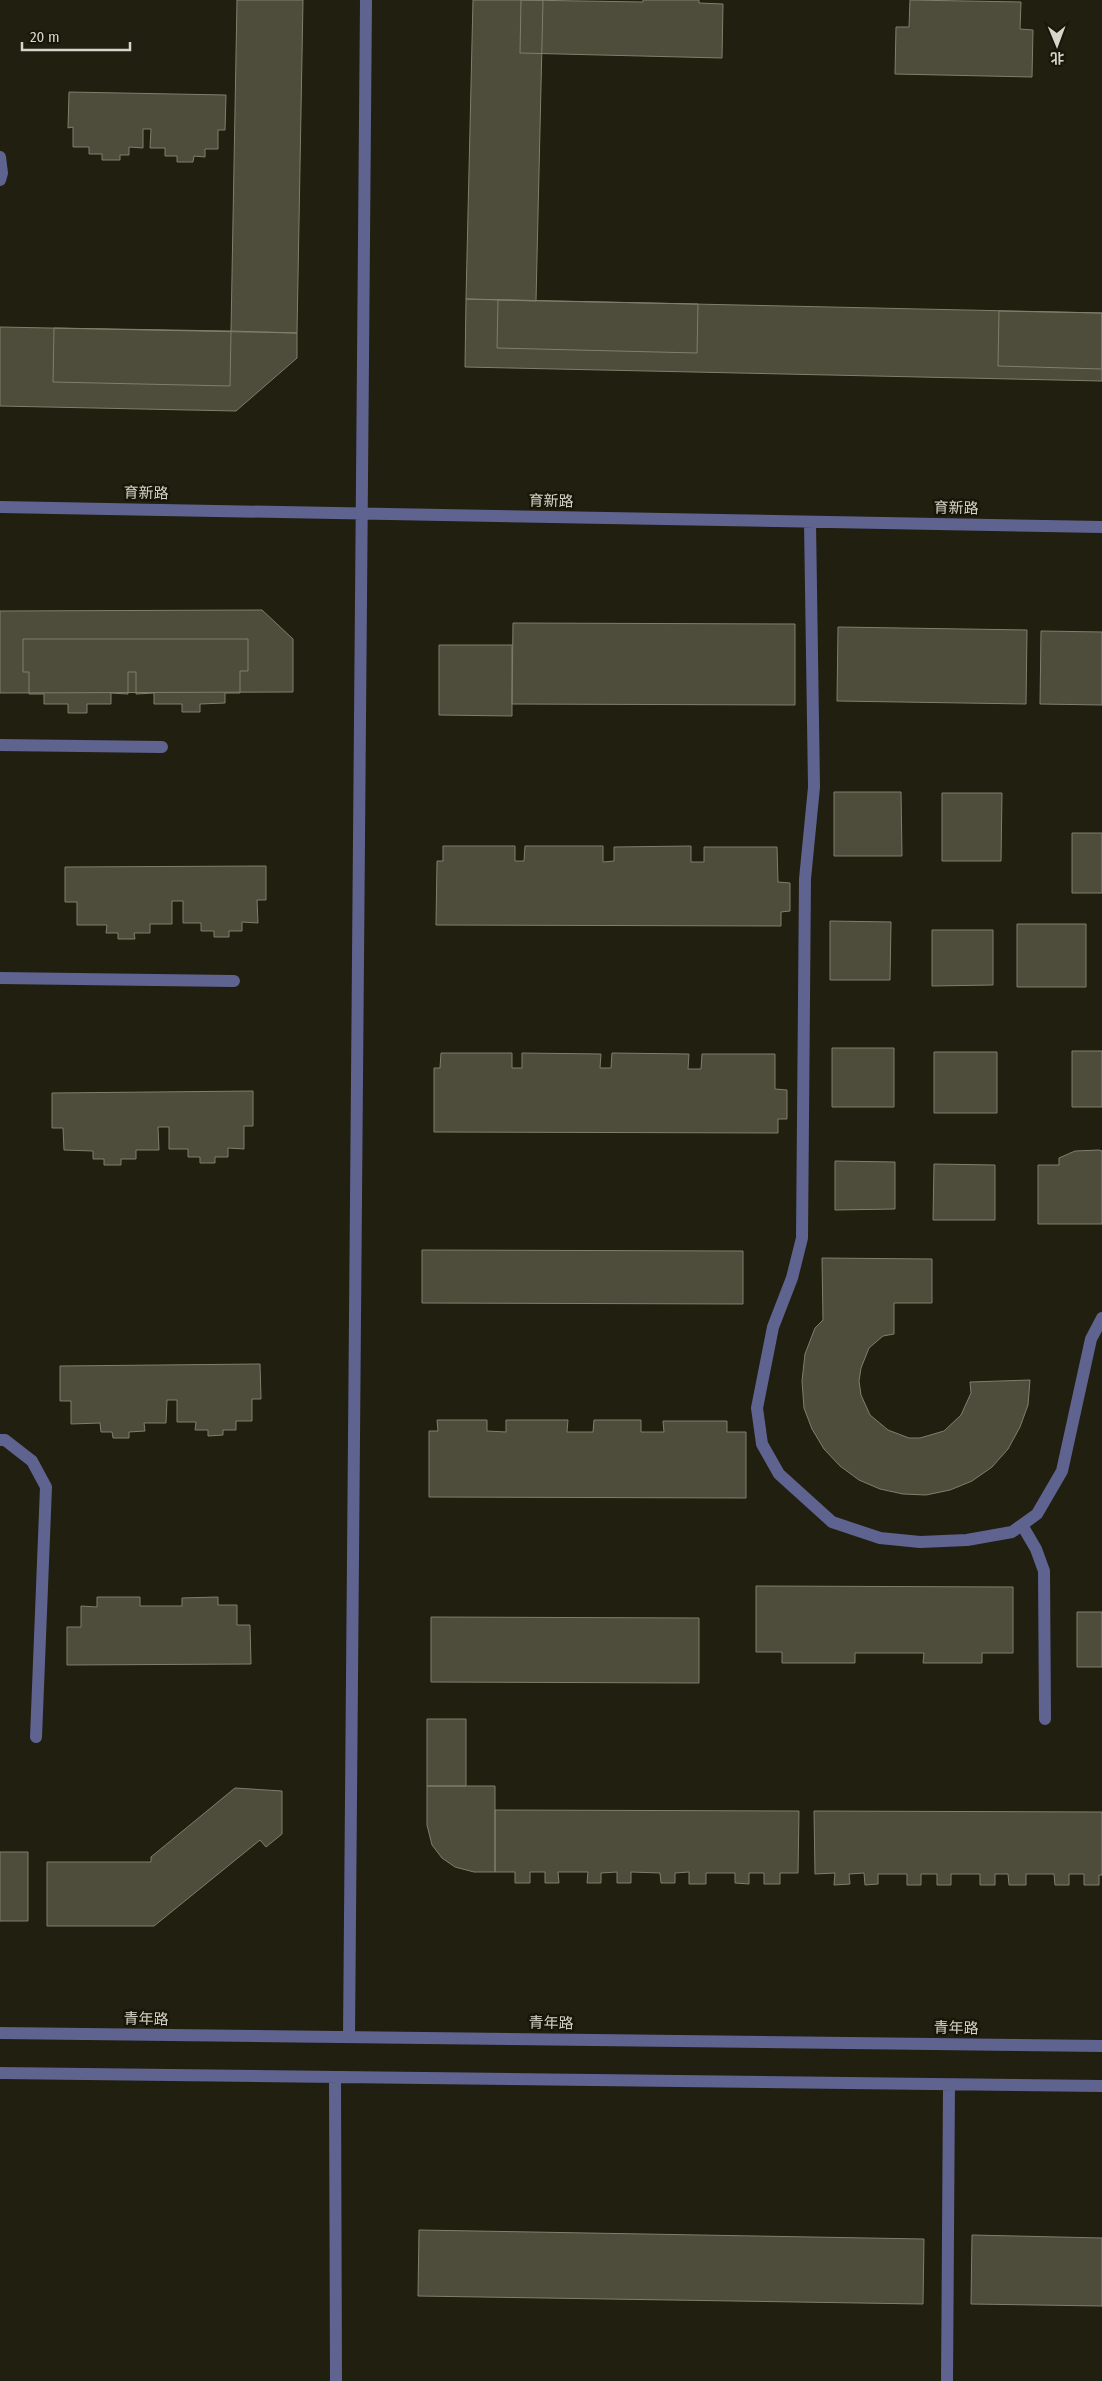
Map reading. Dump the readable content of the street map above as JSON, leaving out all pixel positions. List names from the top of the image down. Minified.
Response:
{"streets":{"street":["育新路","青年路"]},"scale_bar":"20 m","north":"bottom"}
